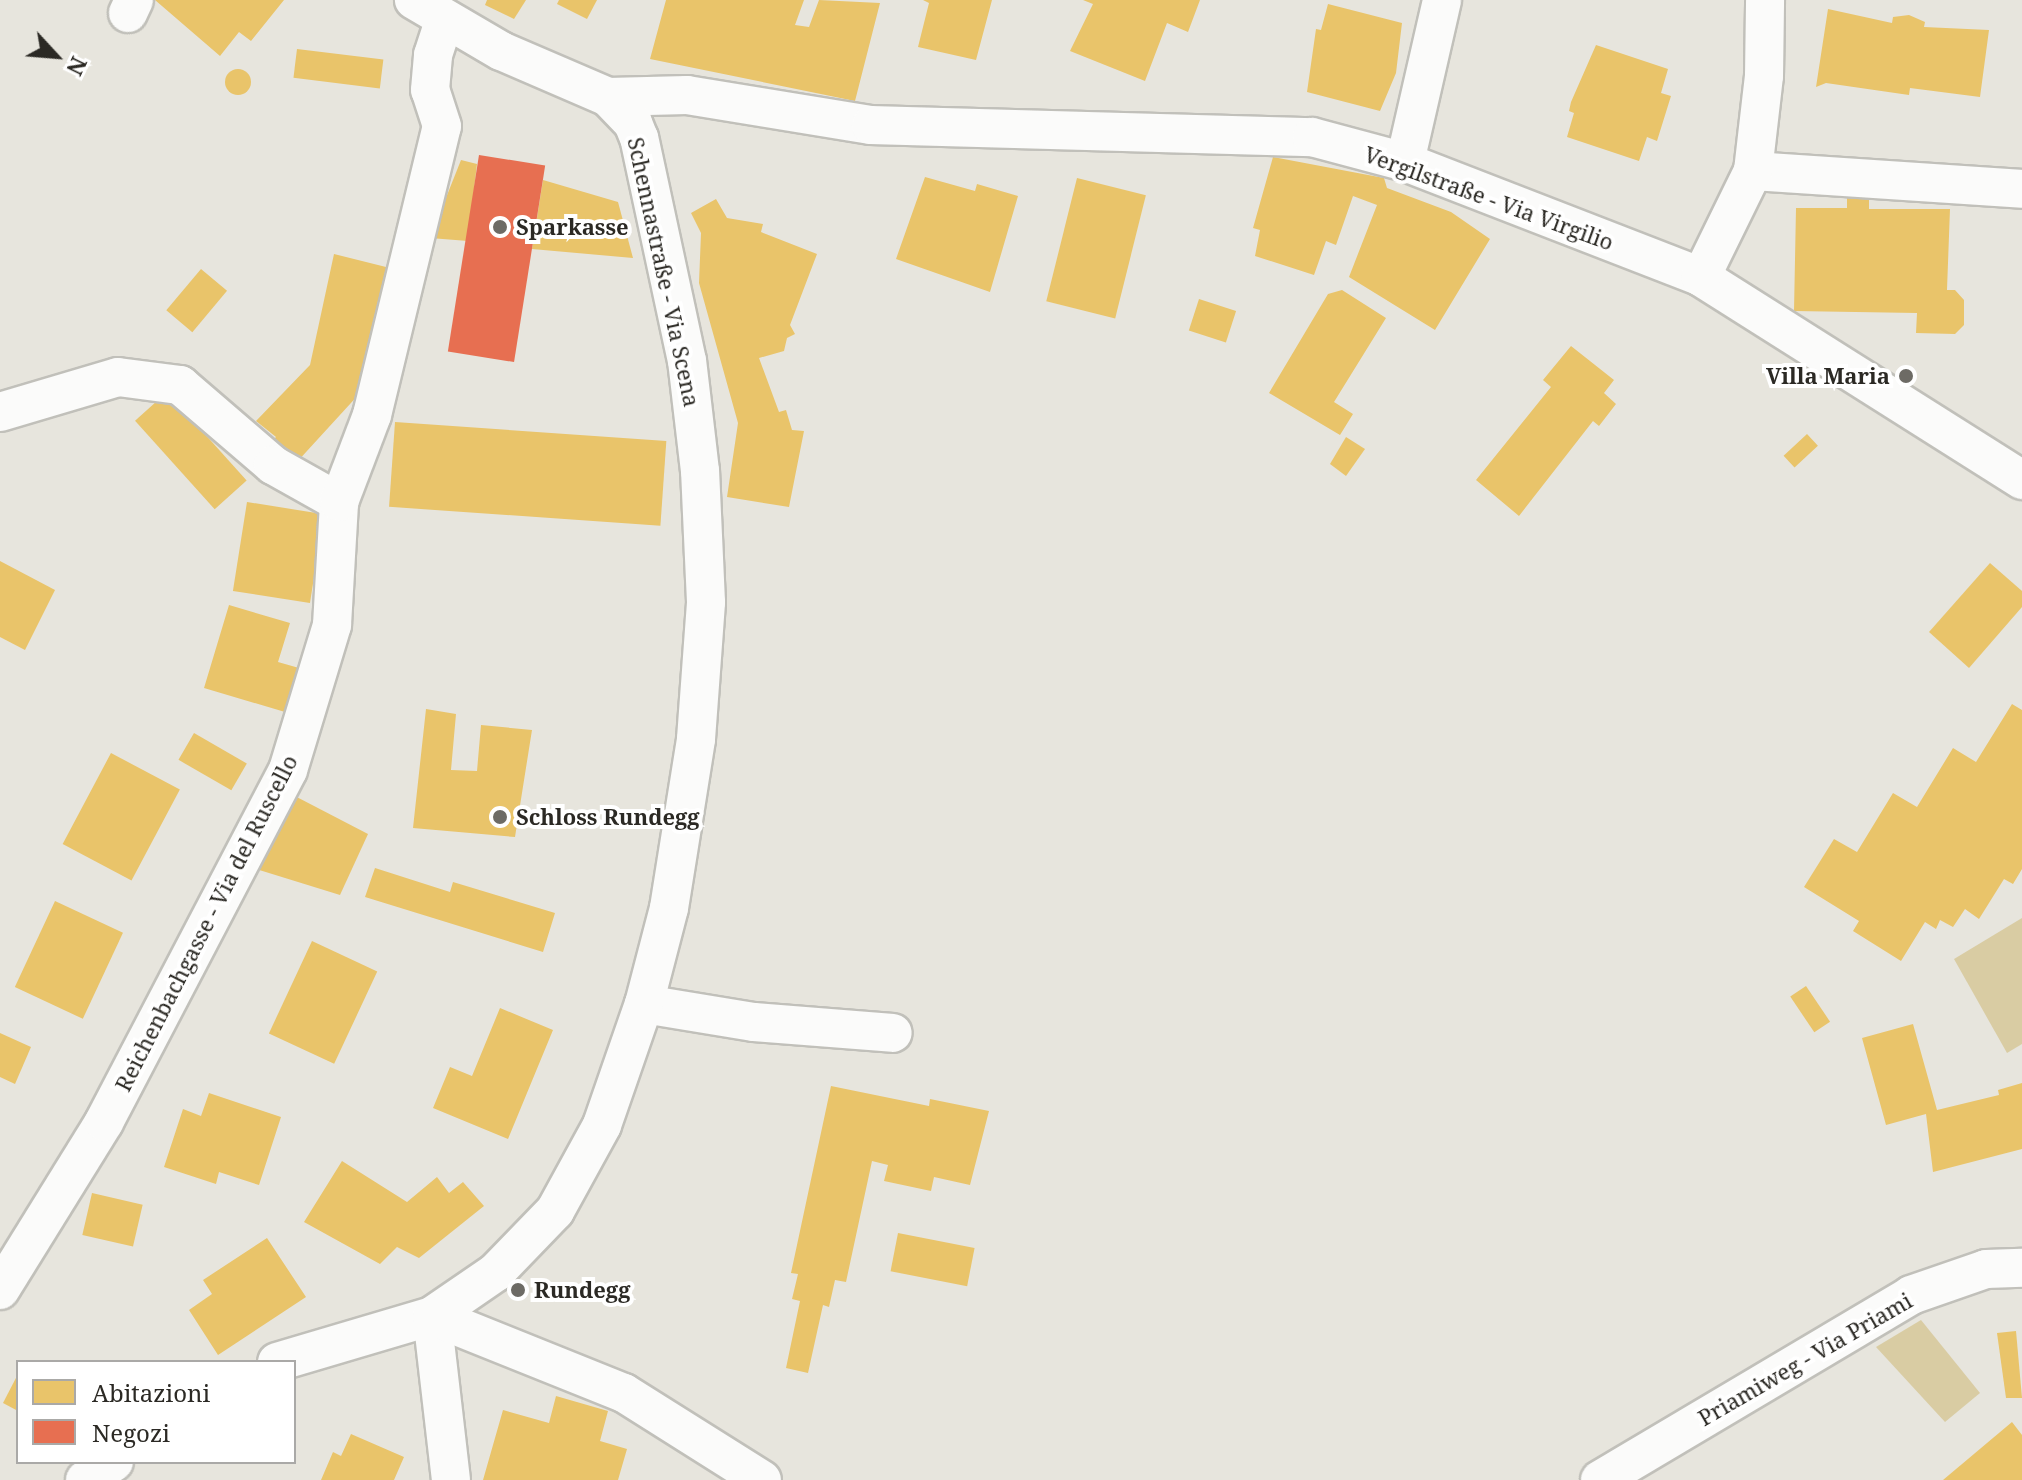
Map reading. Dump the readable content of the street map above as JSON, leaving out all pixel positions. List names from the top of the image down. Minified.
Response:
{"streets":{"street":["Vergilstraße - Via Virgilio","Schennastraße - Via Scena","Reichenbachgasse - Via del Ruscello","Priamiweg - Via Priami"]},"crossings":[["Vergilstraße - Via Virgilio","Schennastraße - Via Scena"]],"places":["Sparkasse","Villa Maria","Schloss Rundegg","Rundegg"],"legend":["Abitazioni","Negozi"],"north":"bottom right"}
